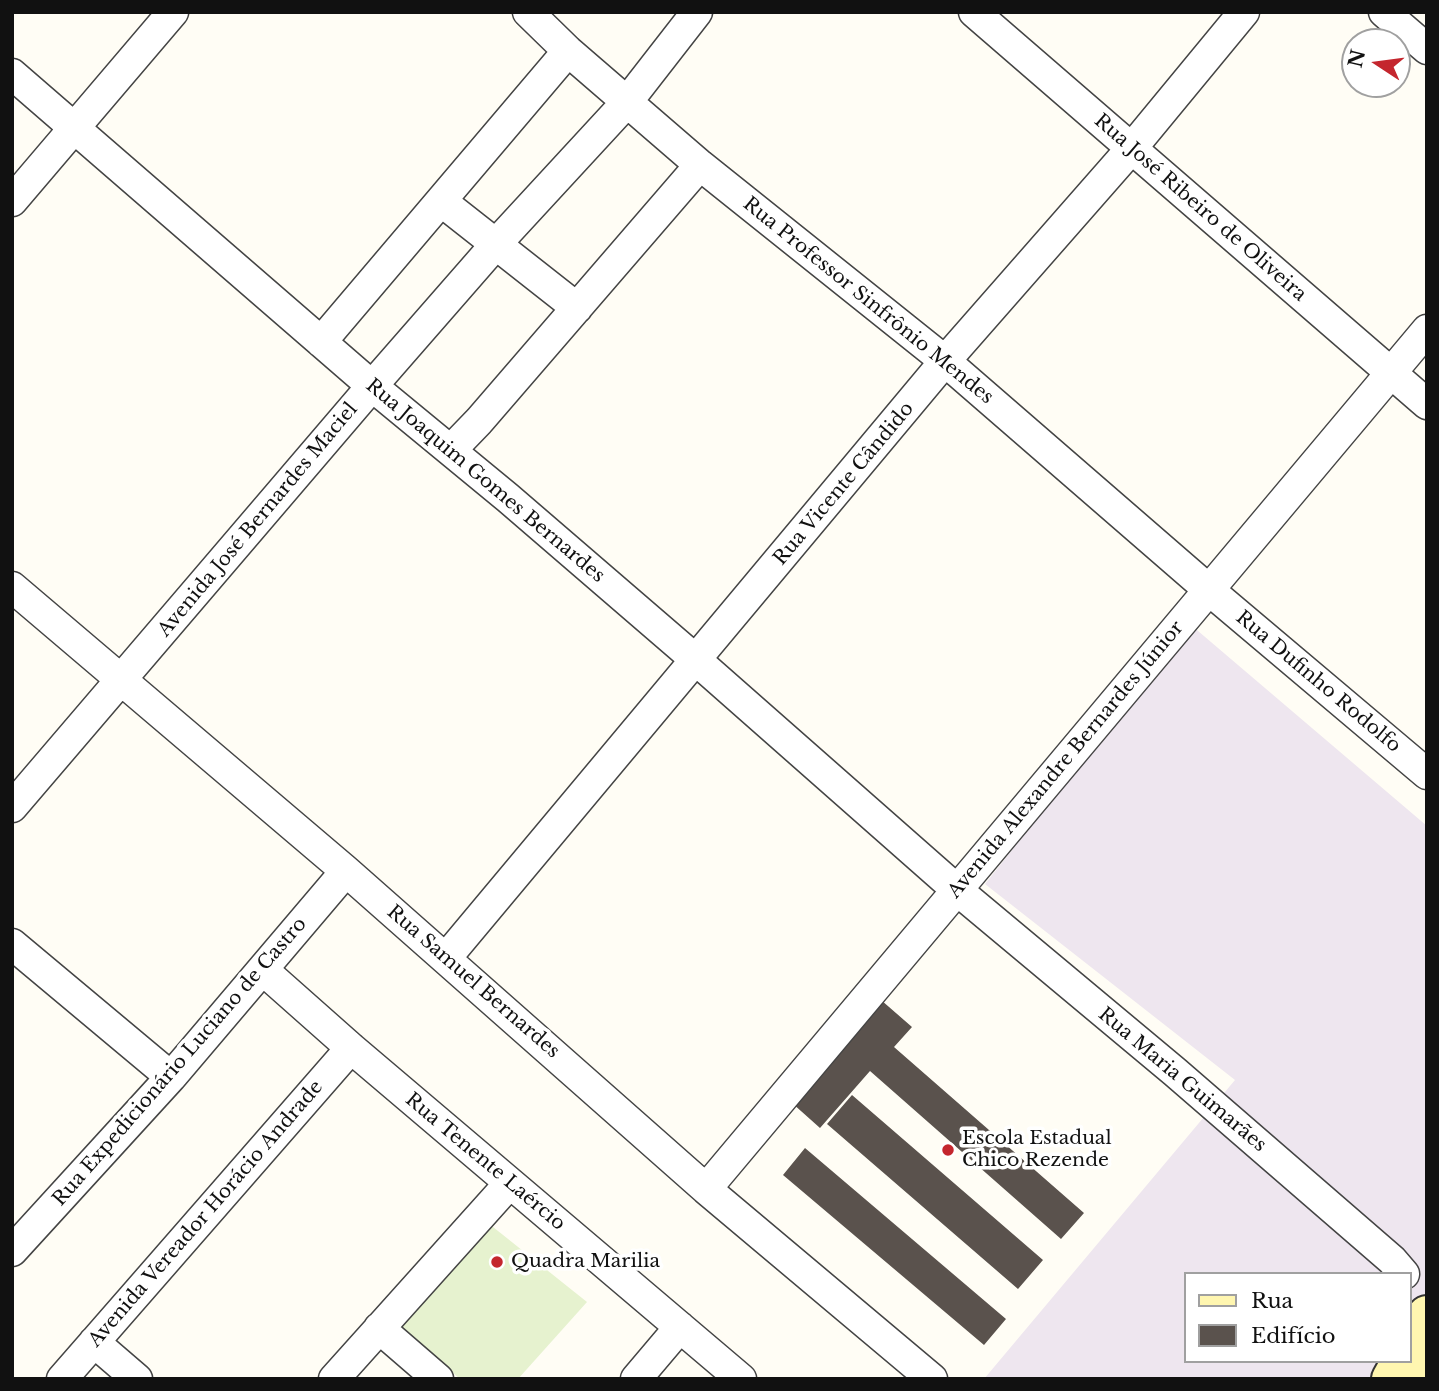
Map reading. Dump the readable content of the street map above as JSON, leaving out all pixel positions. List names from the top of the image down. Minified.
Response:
{"streets":{"street":["Rua José Ribeiro de Oliveira","Rua Professor Sinfrônio Mendes","Rua Joaquim Gomes Bernardes","Rua Vicente Cândido","Avenida José Bernardes Maciel","Rua Dufinho Rodolfo","Avenida Alexandre Bernardes Júnior","Rua Samuel Bernardes","Rua Expedicionário Luciano de Castro","Rua Maria Guimarães","Rua Tenente Laércio","Avenida Vereador Horácio Andrade"]},"crossings":[["Rua José Ribeiro de Oliveira","Rua Vicente Cândido"],["Rua José Ribeiro de Oliveira","Avenida Alexandre Bernardes Júnior"],["Rua Professor Sinfrônio Mendes","Rua Vicente Cândido"],["Rua Professor Sinfrônio Mendes","Avenida José Bernardes Maciel"],["Rua Professor Sinfrônio Mendes","Rua Dufinho Rodolfo"],["Rua Professor Sinfrônio Mendes","Avenida Alexandre Bernardes Júnior"],["Rua Joaquim Gomes Bernardes","Rua Vicente Cândido"],["Rua Joaquim Gomes Bernardes","Avenida José Bernardes Maciel"],["Rua Joaquim Gomes Bernardes","Avenida Alexandre Bernardes Júnior"],["Rua Joaquim Gomes Bernardes","Rua Maria Guimarães"],["Rua Vicente Cândido","Rua Samuel Bernardes"],["Avenida José Bernardes Maciel","Rua Samuel Bernardes"],["Rua Dufinho Rodolfo","Avenida Alexandre Bernardes Júnior"],["Avenida Alexandre Bernardes Júnior","Rua Samuel Bernardes"],["Avenida Alexandre Bernardes Júnior","Rua Maria Guimarães"],["Rua Samuel Bernardes","Rua Expedicionário Luciano de Castro"],["Rua Expedicionário Luciano de Castro","Rua Tenente Laércio"],["Rua Tenente Laércio","Avenida Vereador Horácio Andrade"]],"places":["Escola Estadual Chico Rezende","Quadra Marilia"],"legend":["Rua","Edifício"],"north":"left"}
